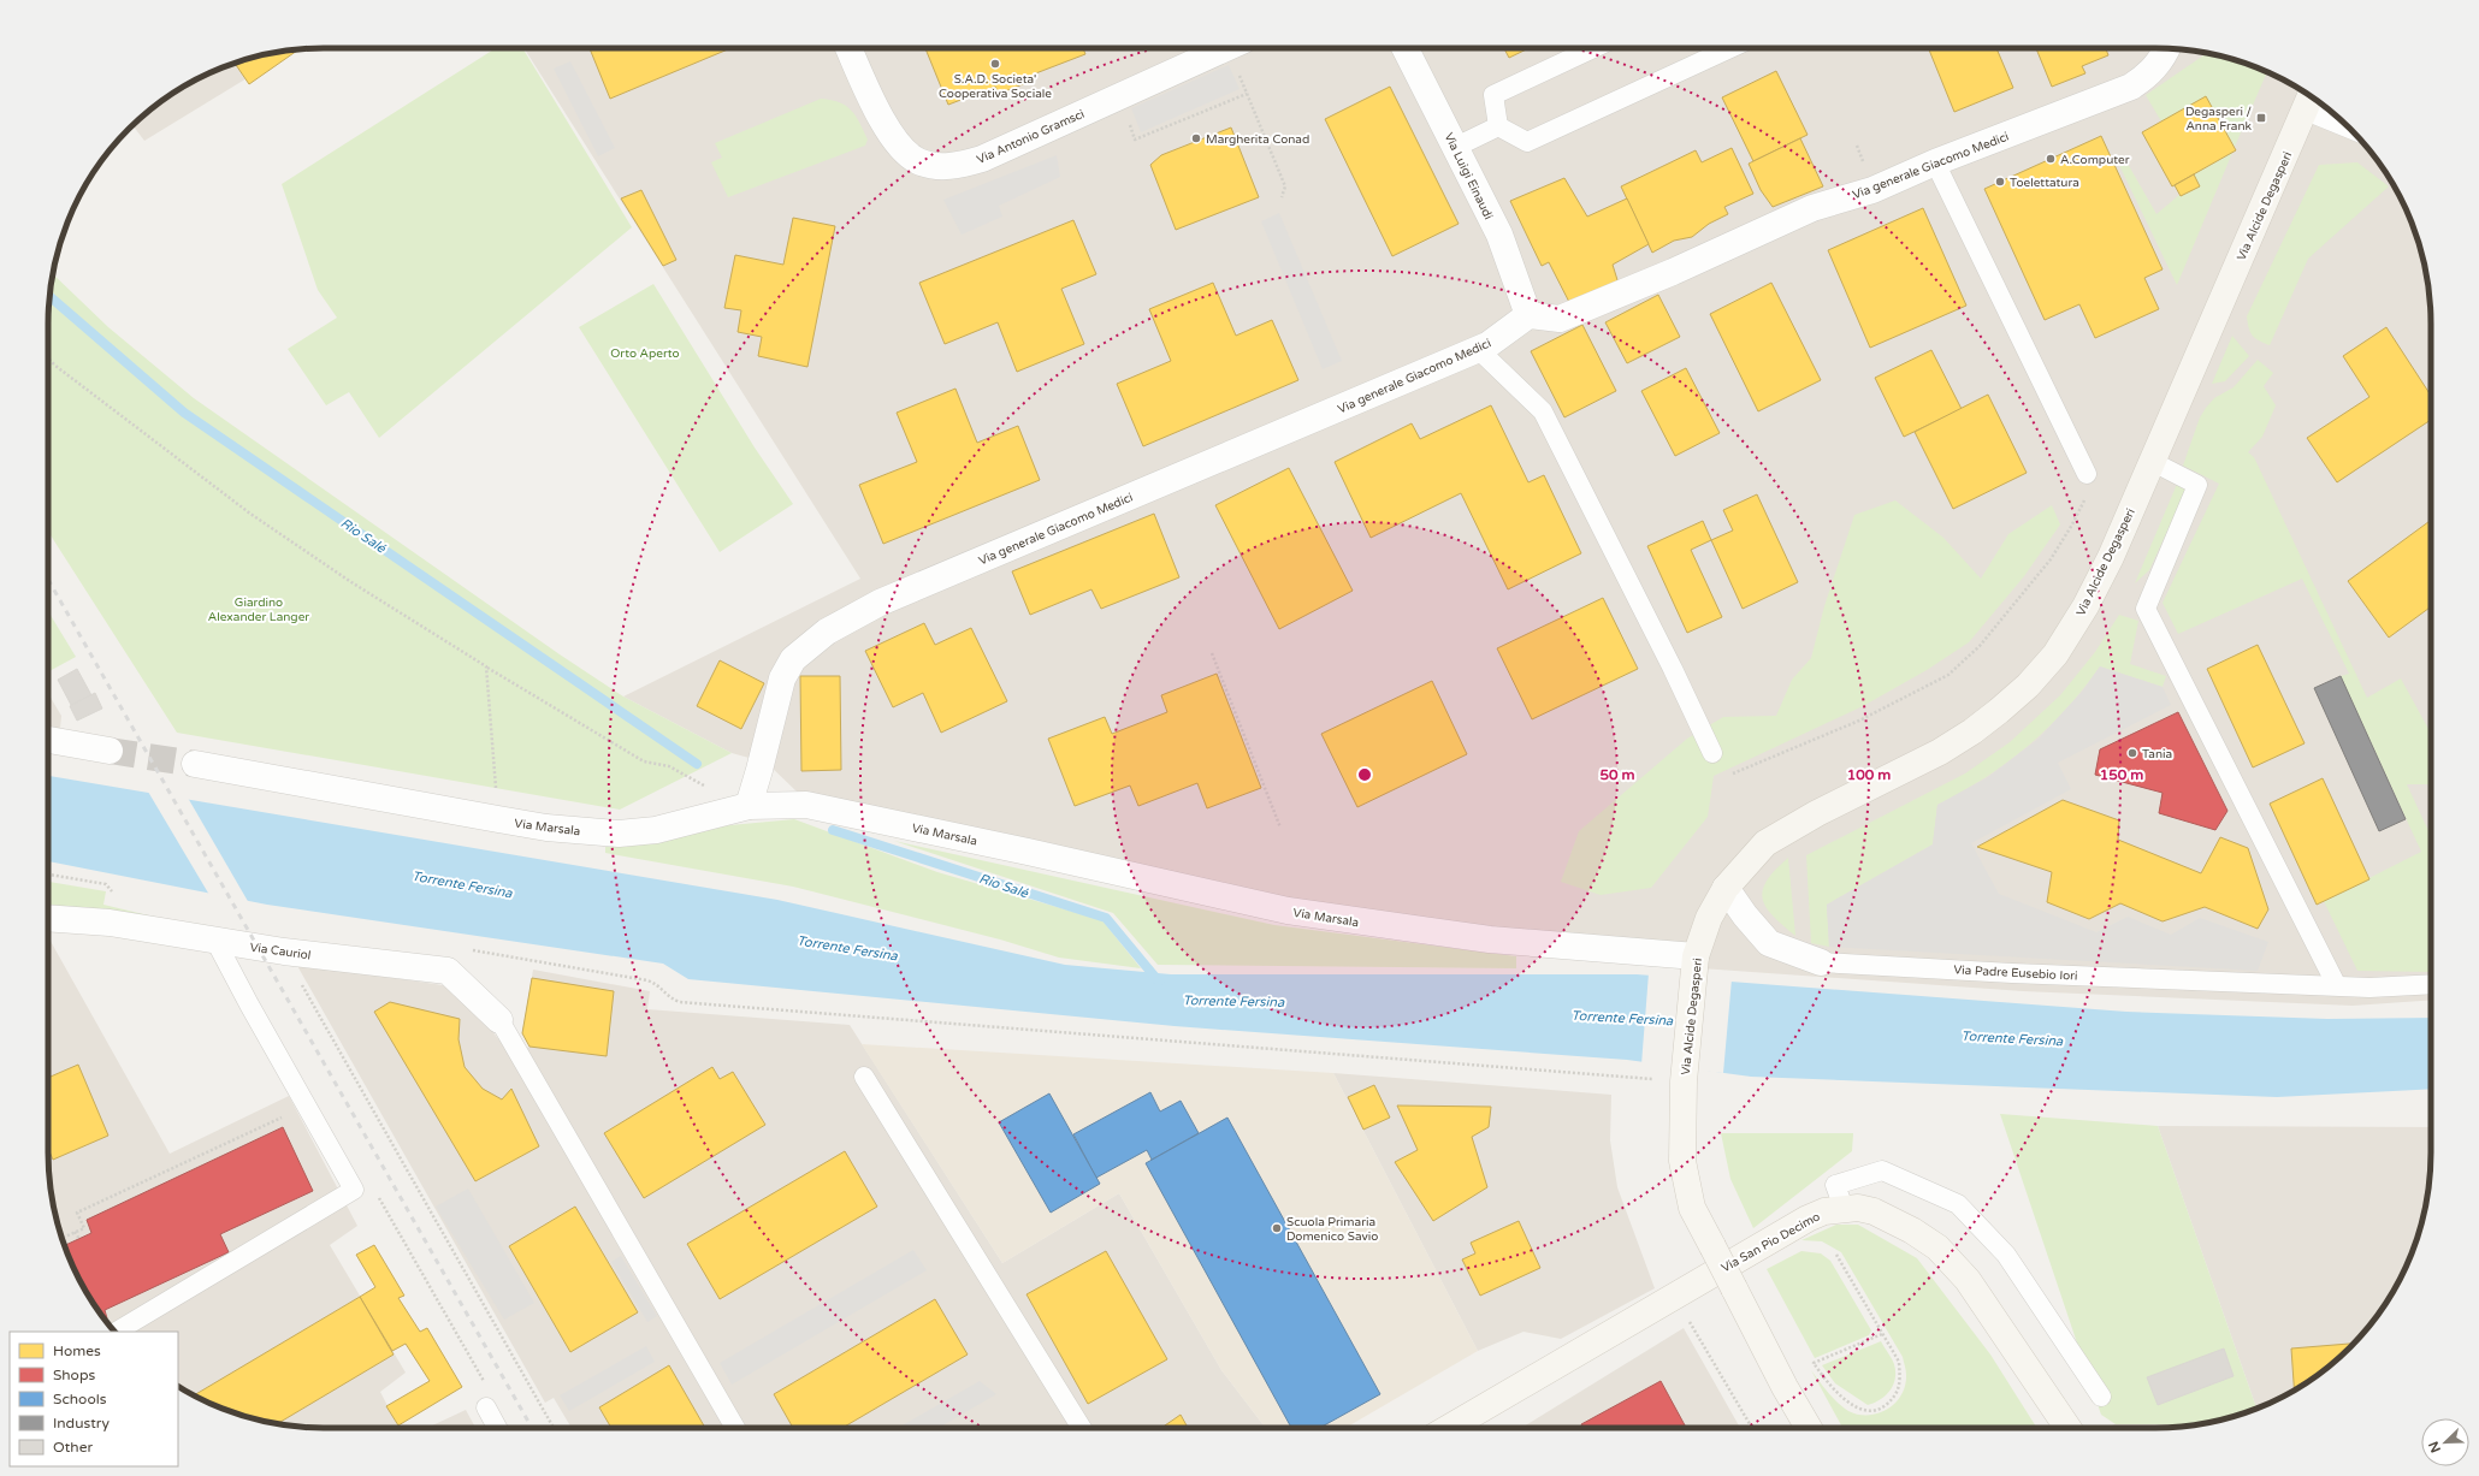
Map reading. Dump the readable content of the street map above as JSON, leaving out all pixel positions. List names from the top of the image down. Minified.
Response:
{"streets":{"street":["Via Antonio Gramsci","Via generale Giacomo Medici","Via Luigi Einaudi","Via Alcide Degasperi","Via Marsala","Via Cauriol","Via Padre Eusebio Iori","Via San Pio Decimo"]},"crossings":[["Via generale Giacomo Medici","Via Luigi Einaudi"],["Via generale Giacomo Medici","Via Marsala"],["Via Alcide Degasperi","Via Marsala"],["Via Alcide Degasperi","Via Padre Eusebio Iori"]],"water":["Rio Salé","Torrente Fersina"],"parks":["Orto Aperto","Giardino Alexander Langer"],"places":{"other":["S.A.D. Societa' Cooperativa Sociale","Margherita Conad","A.Computer","Toelettatura","Tania","Scuola Primaria Domenico Savio"],"transit":["Degasperi / Anna Frank"]},"legend":["Homes","Shops","Schools","Industry","Other"],"north":"bottom left","rings":["50 m","100 m","150 m"]}
